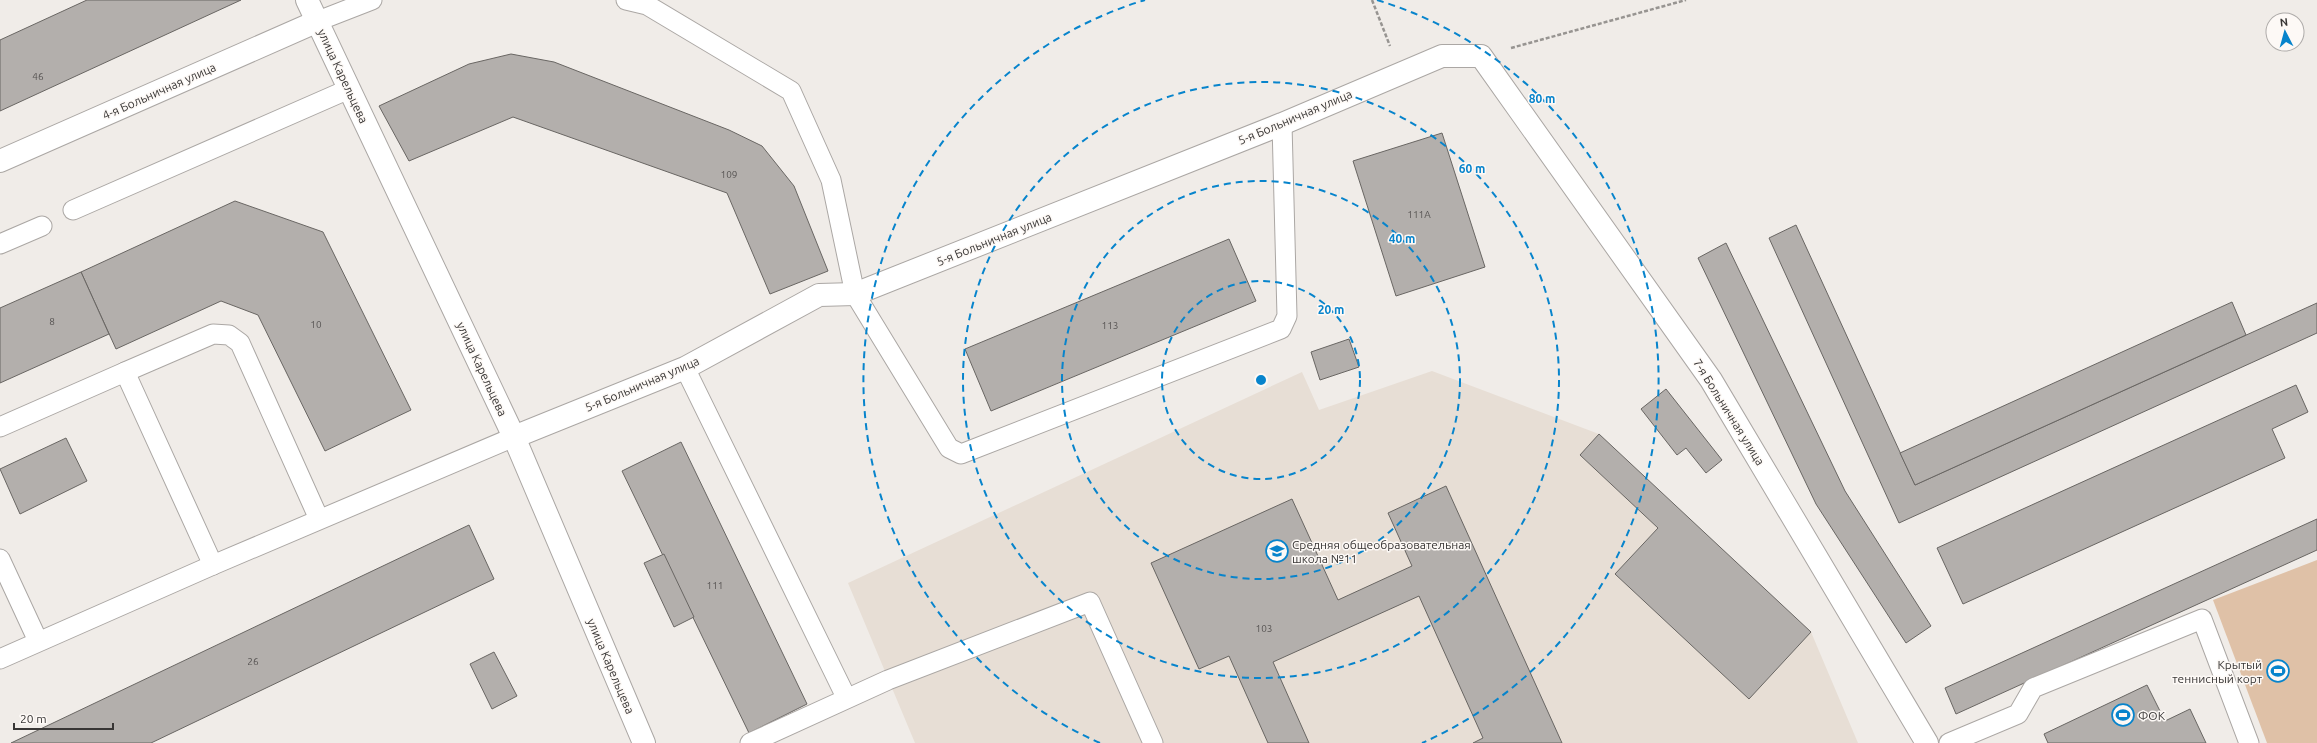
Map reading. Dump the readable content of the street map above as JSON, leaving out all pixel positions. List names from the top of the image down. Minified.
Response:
{"streets":{"street":["улица Карельцева","4-я Больничная улица","5-я Больничная улица","7-я Больничная улица"]},"crossings":[["улица Карельцева","4-я Больничная улица"],["улица Карельцева","5-я Больничная улица"],["5-я Больничная улица","7-я Больничная улица"]],"places":{"school or university":["Средняя общеобразовательная школа №11"],"sports":["Крытый теннисный корт","ФОК"]},"house_numbers":["46","109","111А","8","10","113","111","103","26"],"scale_bar":"20 m","north":"top","rings":["80 m","60 m","40 m","20 m"]}
